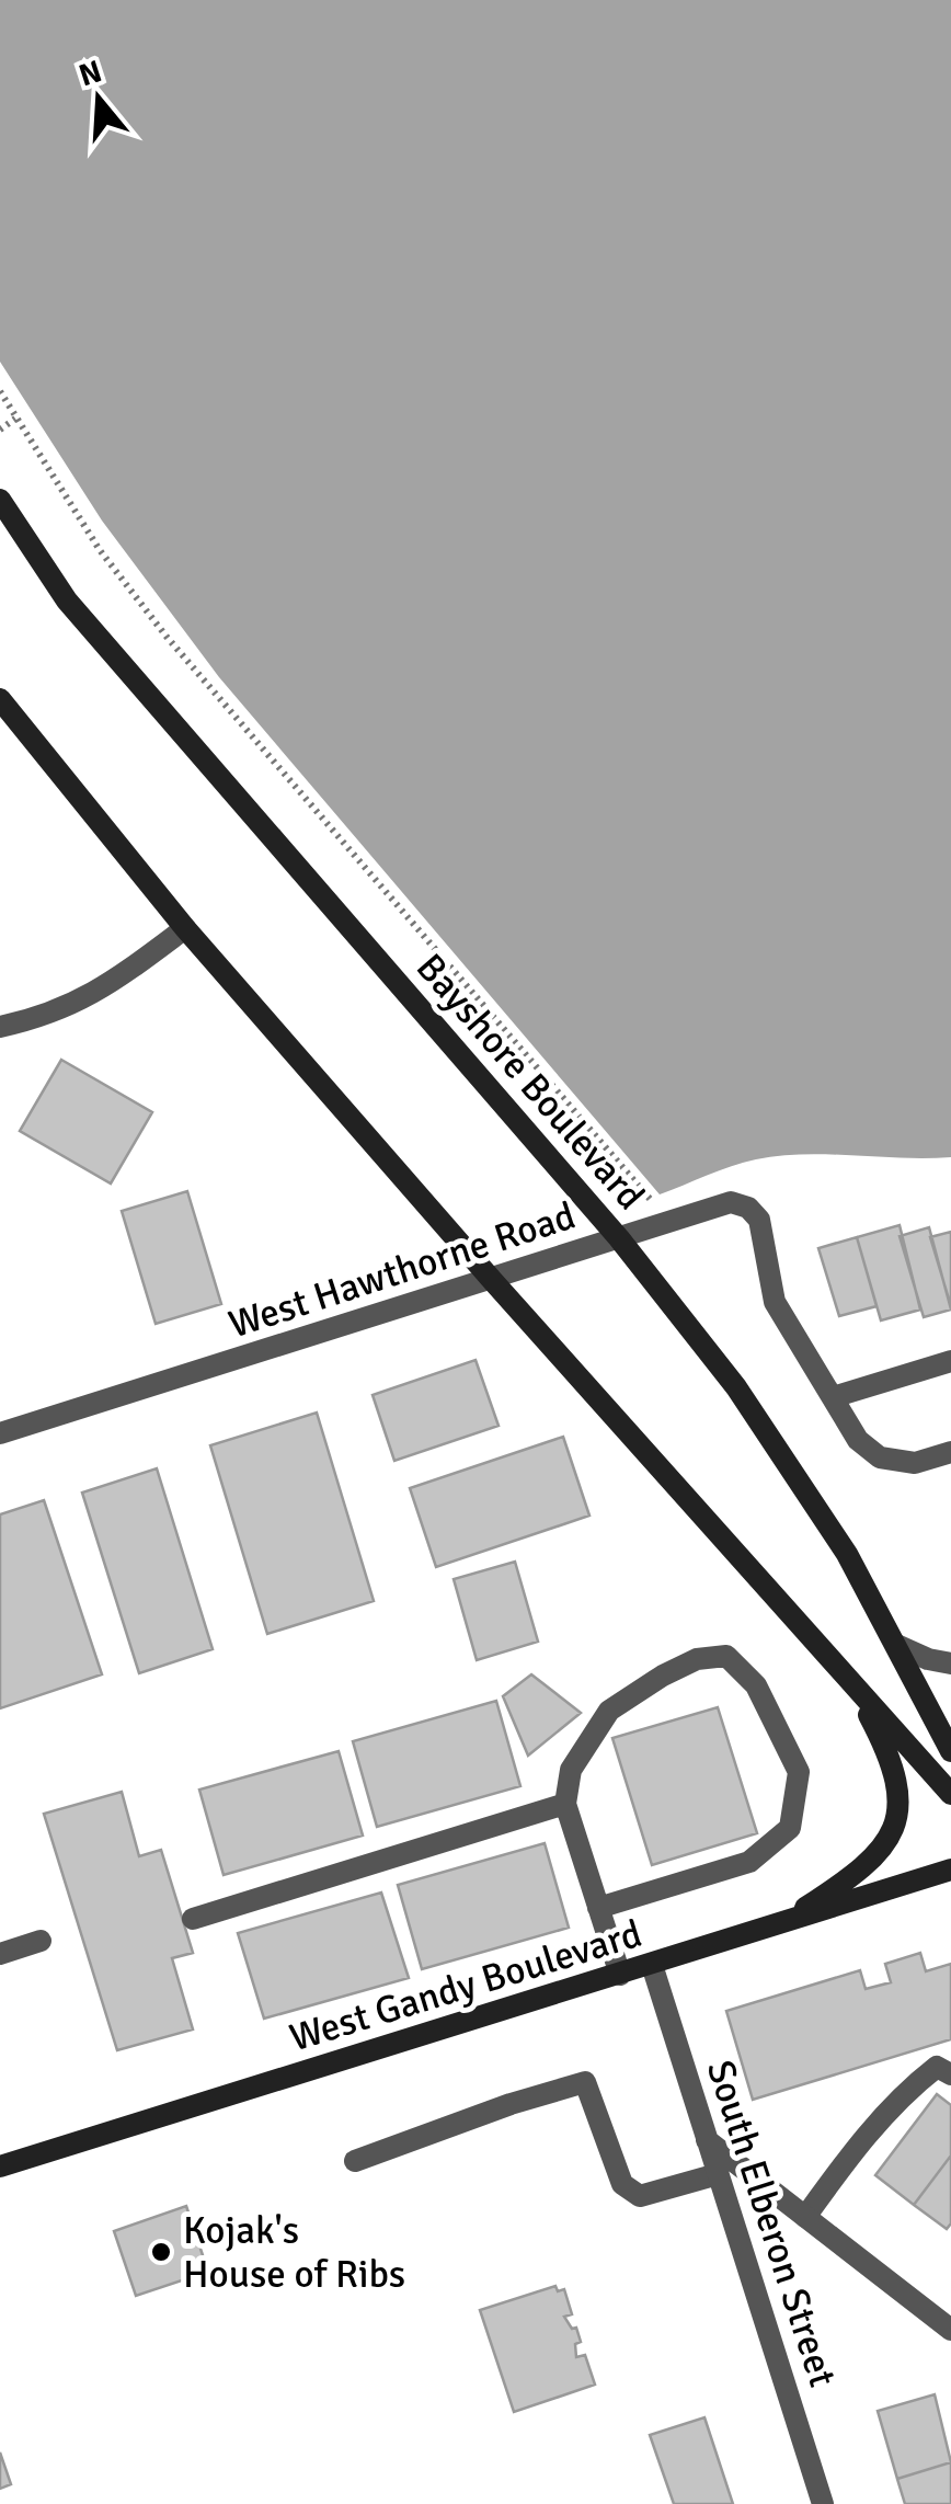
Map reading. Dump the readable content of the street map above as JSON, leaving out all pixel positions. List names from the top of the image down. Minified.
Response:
{"streets":{"main road":["Bayshore Boulevard","West Gandy Boulevard"],"street":["West Hawthorne Road","South Elberon Street"]},"crossings":[["Bayshore Boulevard","West Hawthorne Road"],["West Gandy Boulevard","South Elberon Street"]],"places":["Kojak's House of Ribs"],"north":"top"}
